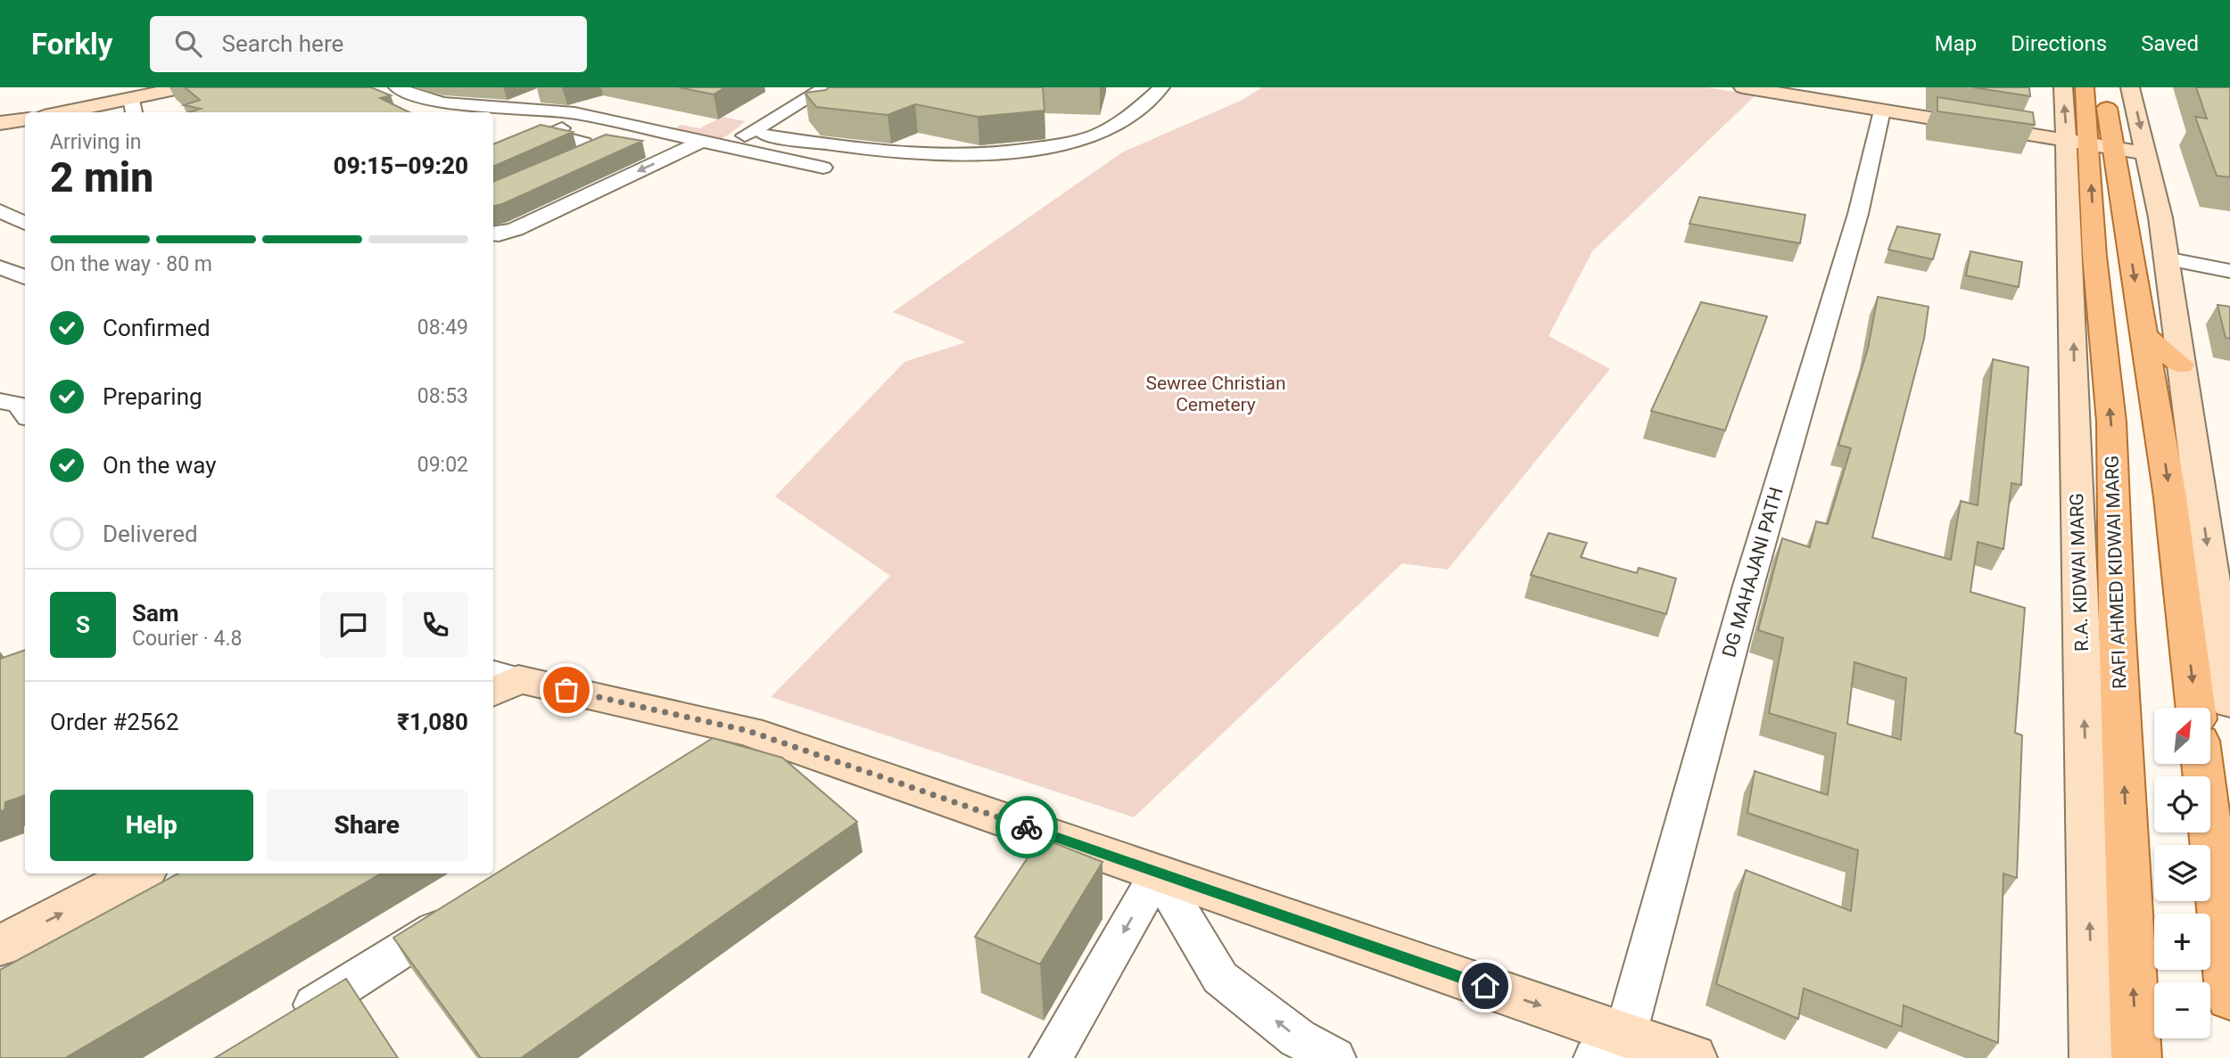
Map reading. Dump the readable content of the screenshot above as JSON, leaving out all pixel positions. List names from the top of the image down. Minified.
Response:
{"streets":{"main road":["RAFI AHMED KIDWAI MARG"],"street":["DG MAHAJANI PATH","R.A. KIDWAI MARG"]},"crossings":[["R.A. KIDWAI MARG","RAFI AHMED KIDWAI MARG"]],"parks":["Sewree Christian Cemetery"],"north":"top right","page":{"header":"Forkly","search":"Search here","nav":["Map","Directions","Saved"],"heading":["2 min","Arriving in","09:15–09:20"],"panel":["Sam","Courier · 4.8","Order #2562","₹1,080"],"bar":"On the way · 80 m","list":[["Confirmed","08:49"],["Preparing","08:53"],["On the way","09:02"],"Delivered"],"round":"S","map_buttons":["+","−"],"buttons":["Help","Share"]}}
